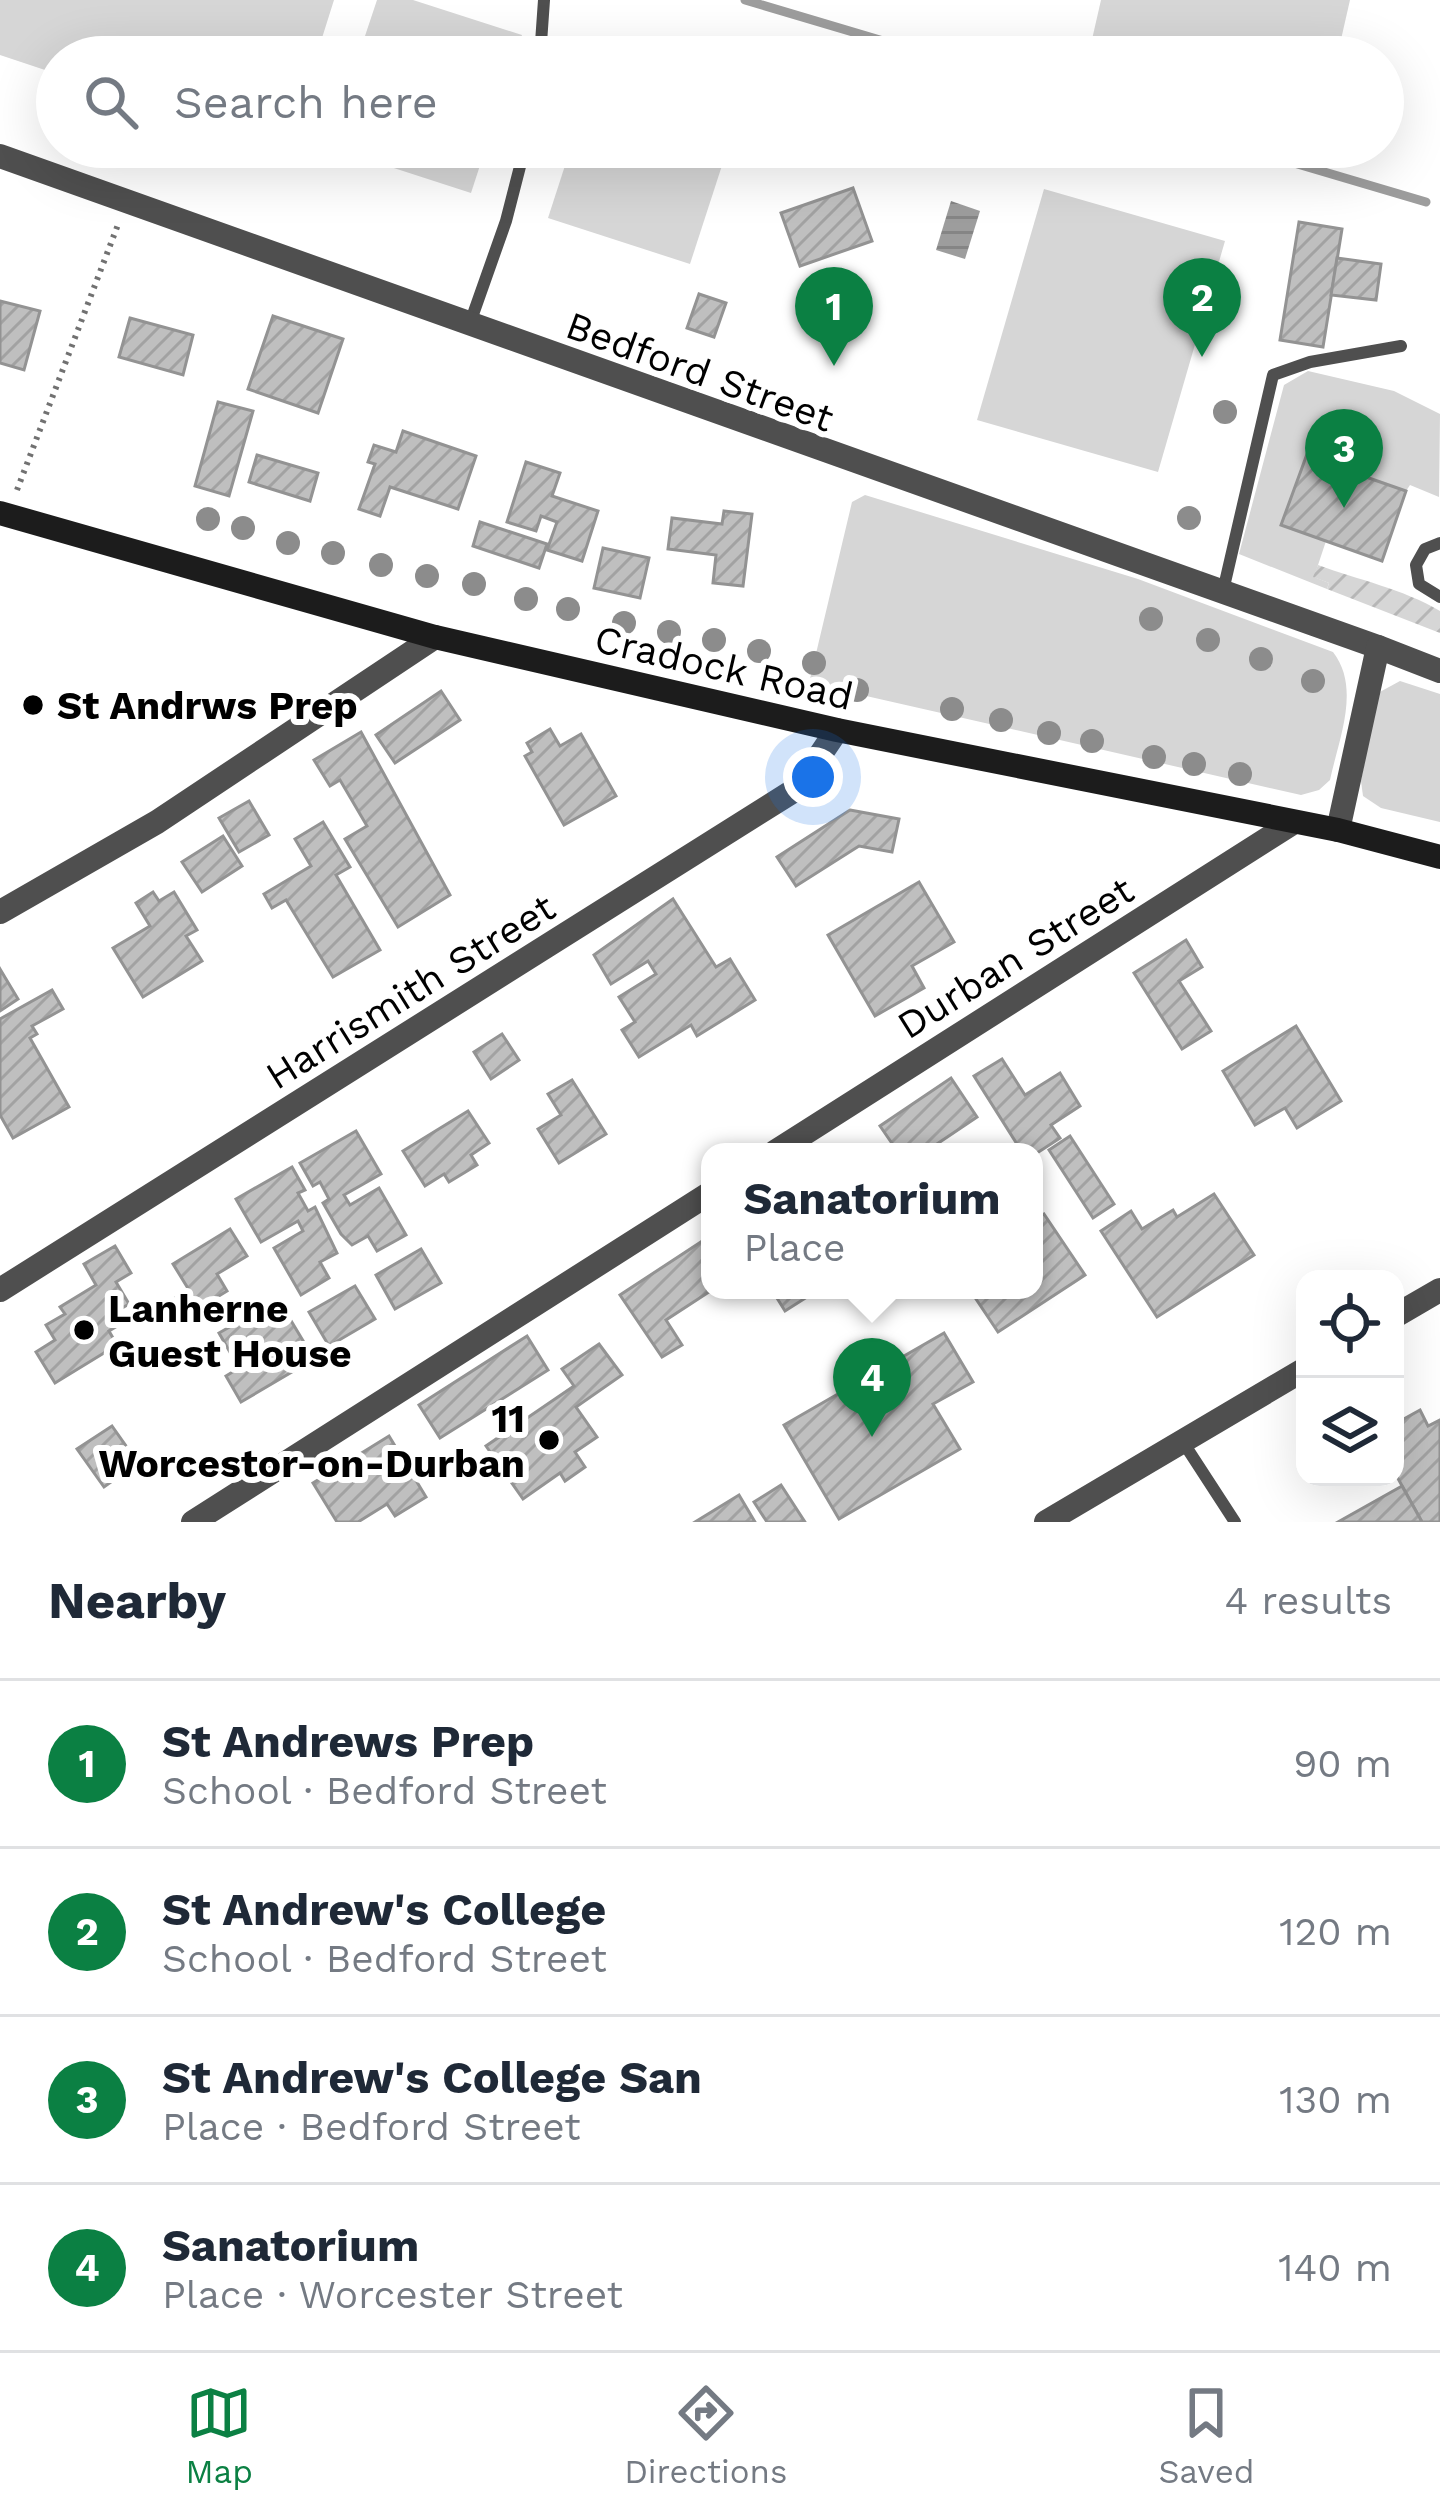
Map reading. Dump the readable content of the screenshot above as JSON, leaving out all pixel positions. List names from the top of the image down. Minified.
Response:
{"streets":{"main road":["Cradock Road"],"street":["Bedford Street","Durban Street","Harrismith Street"]},"crossings":[["Cradock Road","Durban Street"],["Cradock Road","Harrismith Street"]],"places":["St Andrws Prep","Lanherne Guest House","11 Worcestor-on-Durban"],"page":{"search":"Search here","pins":["2","1","3","4"],"popup":["Sanatorium","Place"],"heading":["Nearby","4 results"],"list":[{"mark":"1","name":"St Andrews Prep","note":"School · Bedford Street","value":"90 m"},{"mark":"2","name":"St Andrew's College","note":"School · Bedford Street","value":"120 m"},{"mark":"3","name":"St Andrew's College San","note":"Place · Bedford Street","value":"130 m"},{"mark":"4","name":"Sanatorium","note":"Place · Worcester Street","value":"140 m"}],"nav":["Map","Directions","Saved"]}}
